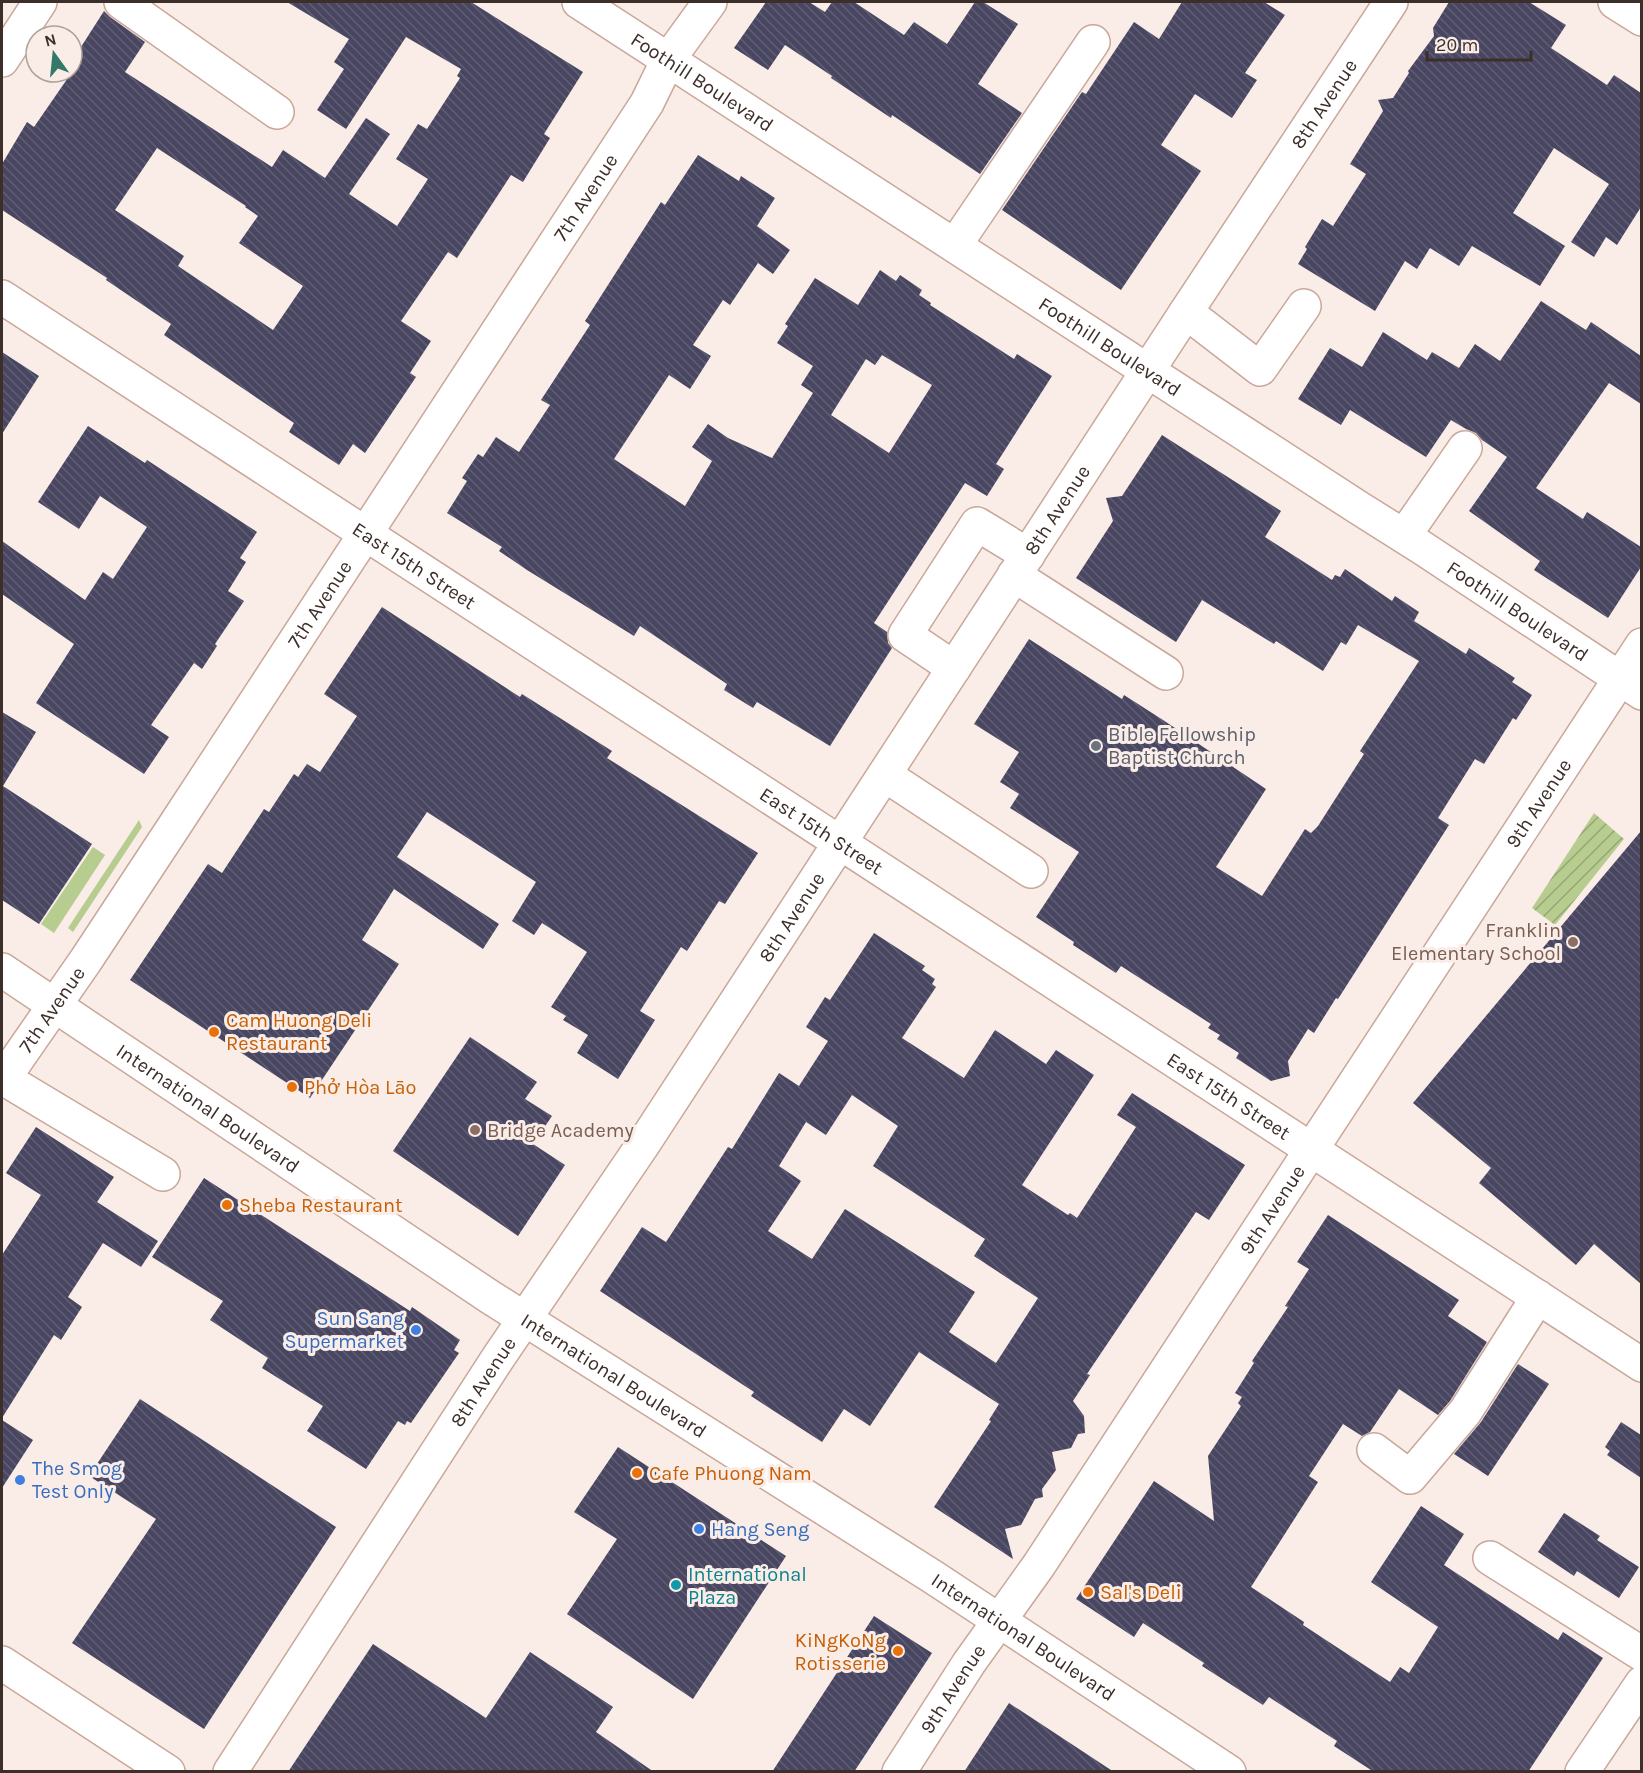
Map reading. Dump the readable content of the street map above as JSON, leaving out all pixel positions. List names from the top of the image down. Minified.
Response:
{"streets":{"street":["Foothill Boulevard","8th Avenue","7th Avenue","East 15th Street","9th Avenue","International Boulevard"]},"crossings":[["Foothill Boulevard","8th Avenue"],["Foothill Boulevard","7th Avenue"],["Foothill Boulevard","9th Avenue"],["8th Avenue","East 15th Street"],["8th Avenue","International Boulevard"],["7th Avenue","East 15th Street"],["7th Avenue","International Boulevard"],["East 15th Street","9th Avenue"],["9th Avenue","International Boulevard"]],"places":["Bible Fellowship Baptist Church","Franklin Elementary School","Cam Huong Deli Restaurant","Phở Hòa Lāo","Bridge Academy","Sheba Restaurant","Sun Sang Supermarket","Cafe Phuong Nam","The Smog Test Only","Hang Seng","International Plaza","Sal's Deli","KiNgKoNg Rotisserie"],"scale_bar":"20 m","north":"top"}
